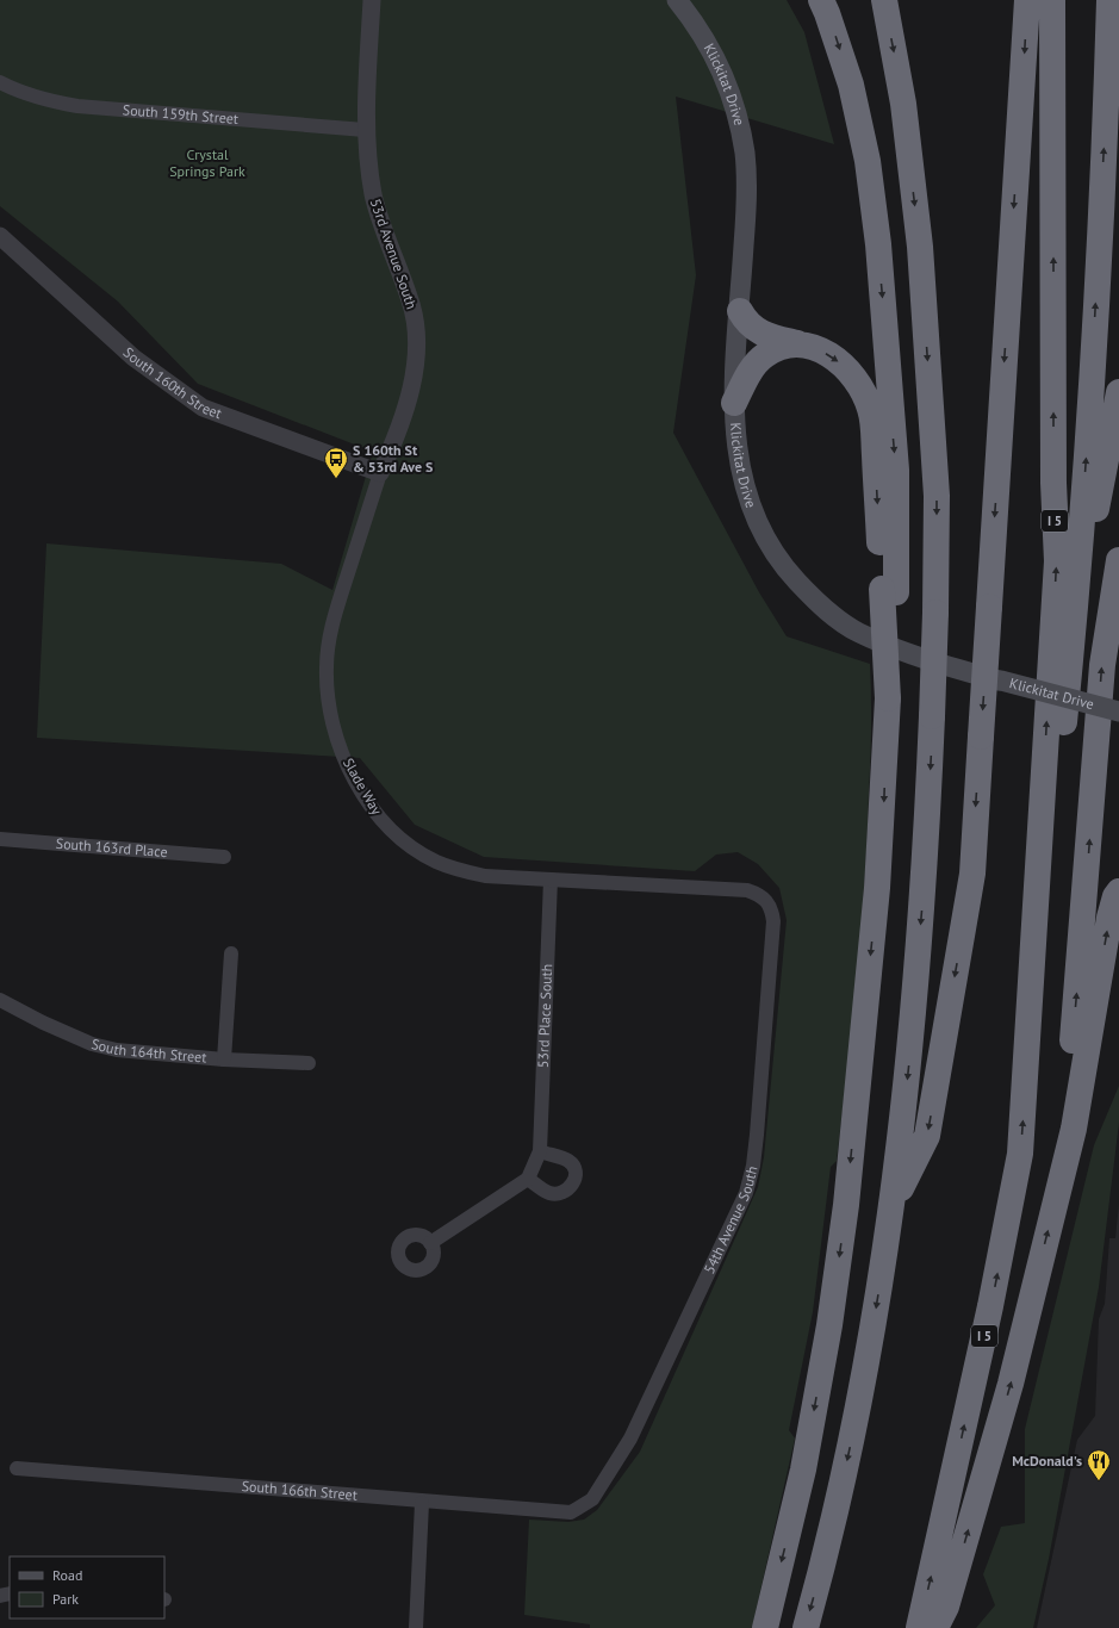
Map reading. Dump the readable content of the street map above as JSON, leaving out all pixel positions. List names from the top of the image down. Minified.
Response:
{"streets":{"highway":["I 5"],"main road":["Klickitat Drive"],"street":["South 159th Street","53rd Avenue South","South 160th Street","Slade Way","South 163rd Place","53rd Place South","South 164th Street","54th Avenue South","South 166th Street"]},"crossings":[["South 159th Street","53rd Avenue South"],["53rd Avenue South","South 160th Street"],["53rd Avenue South","Slade Way"],["South 160th Street","Slade Way"],["Slade Way","53rd Place South"],["Slade Way","54th Avenue South"],["54th Avenue South","South 166th Street"]],"parks":["Crystal Springs Park"],"places":{"bus stop":["S 160th St & 53rd Ave S"],"restaurant":["McDonald's"]},"legend":["Road","Park"]}
